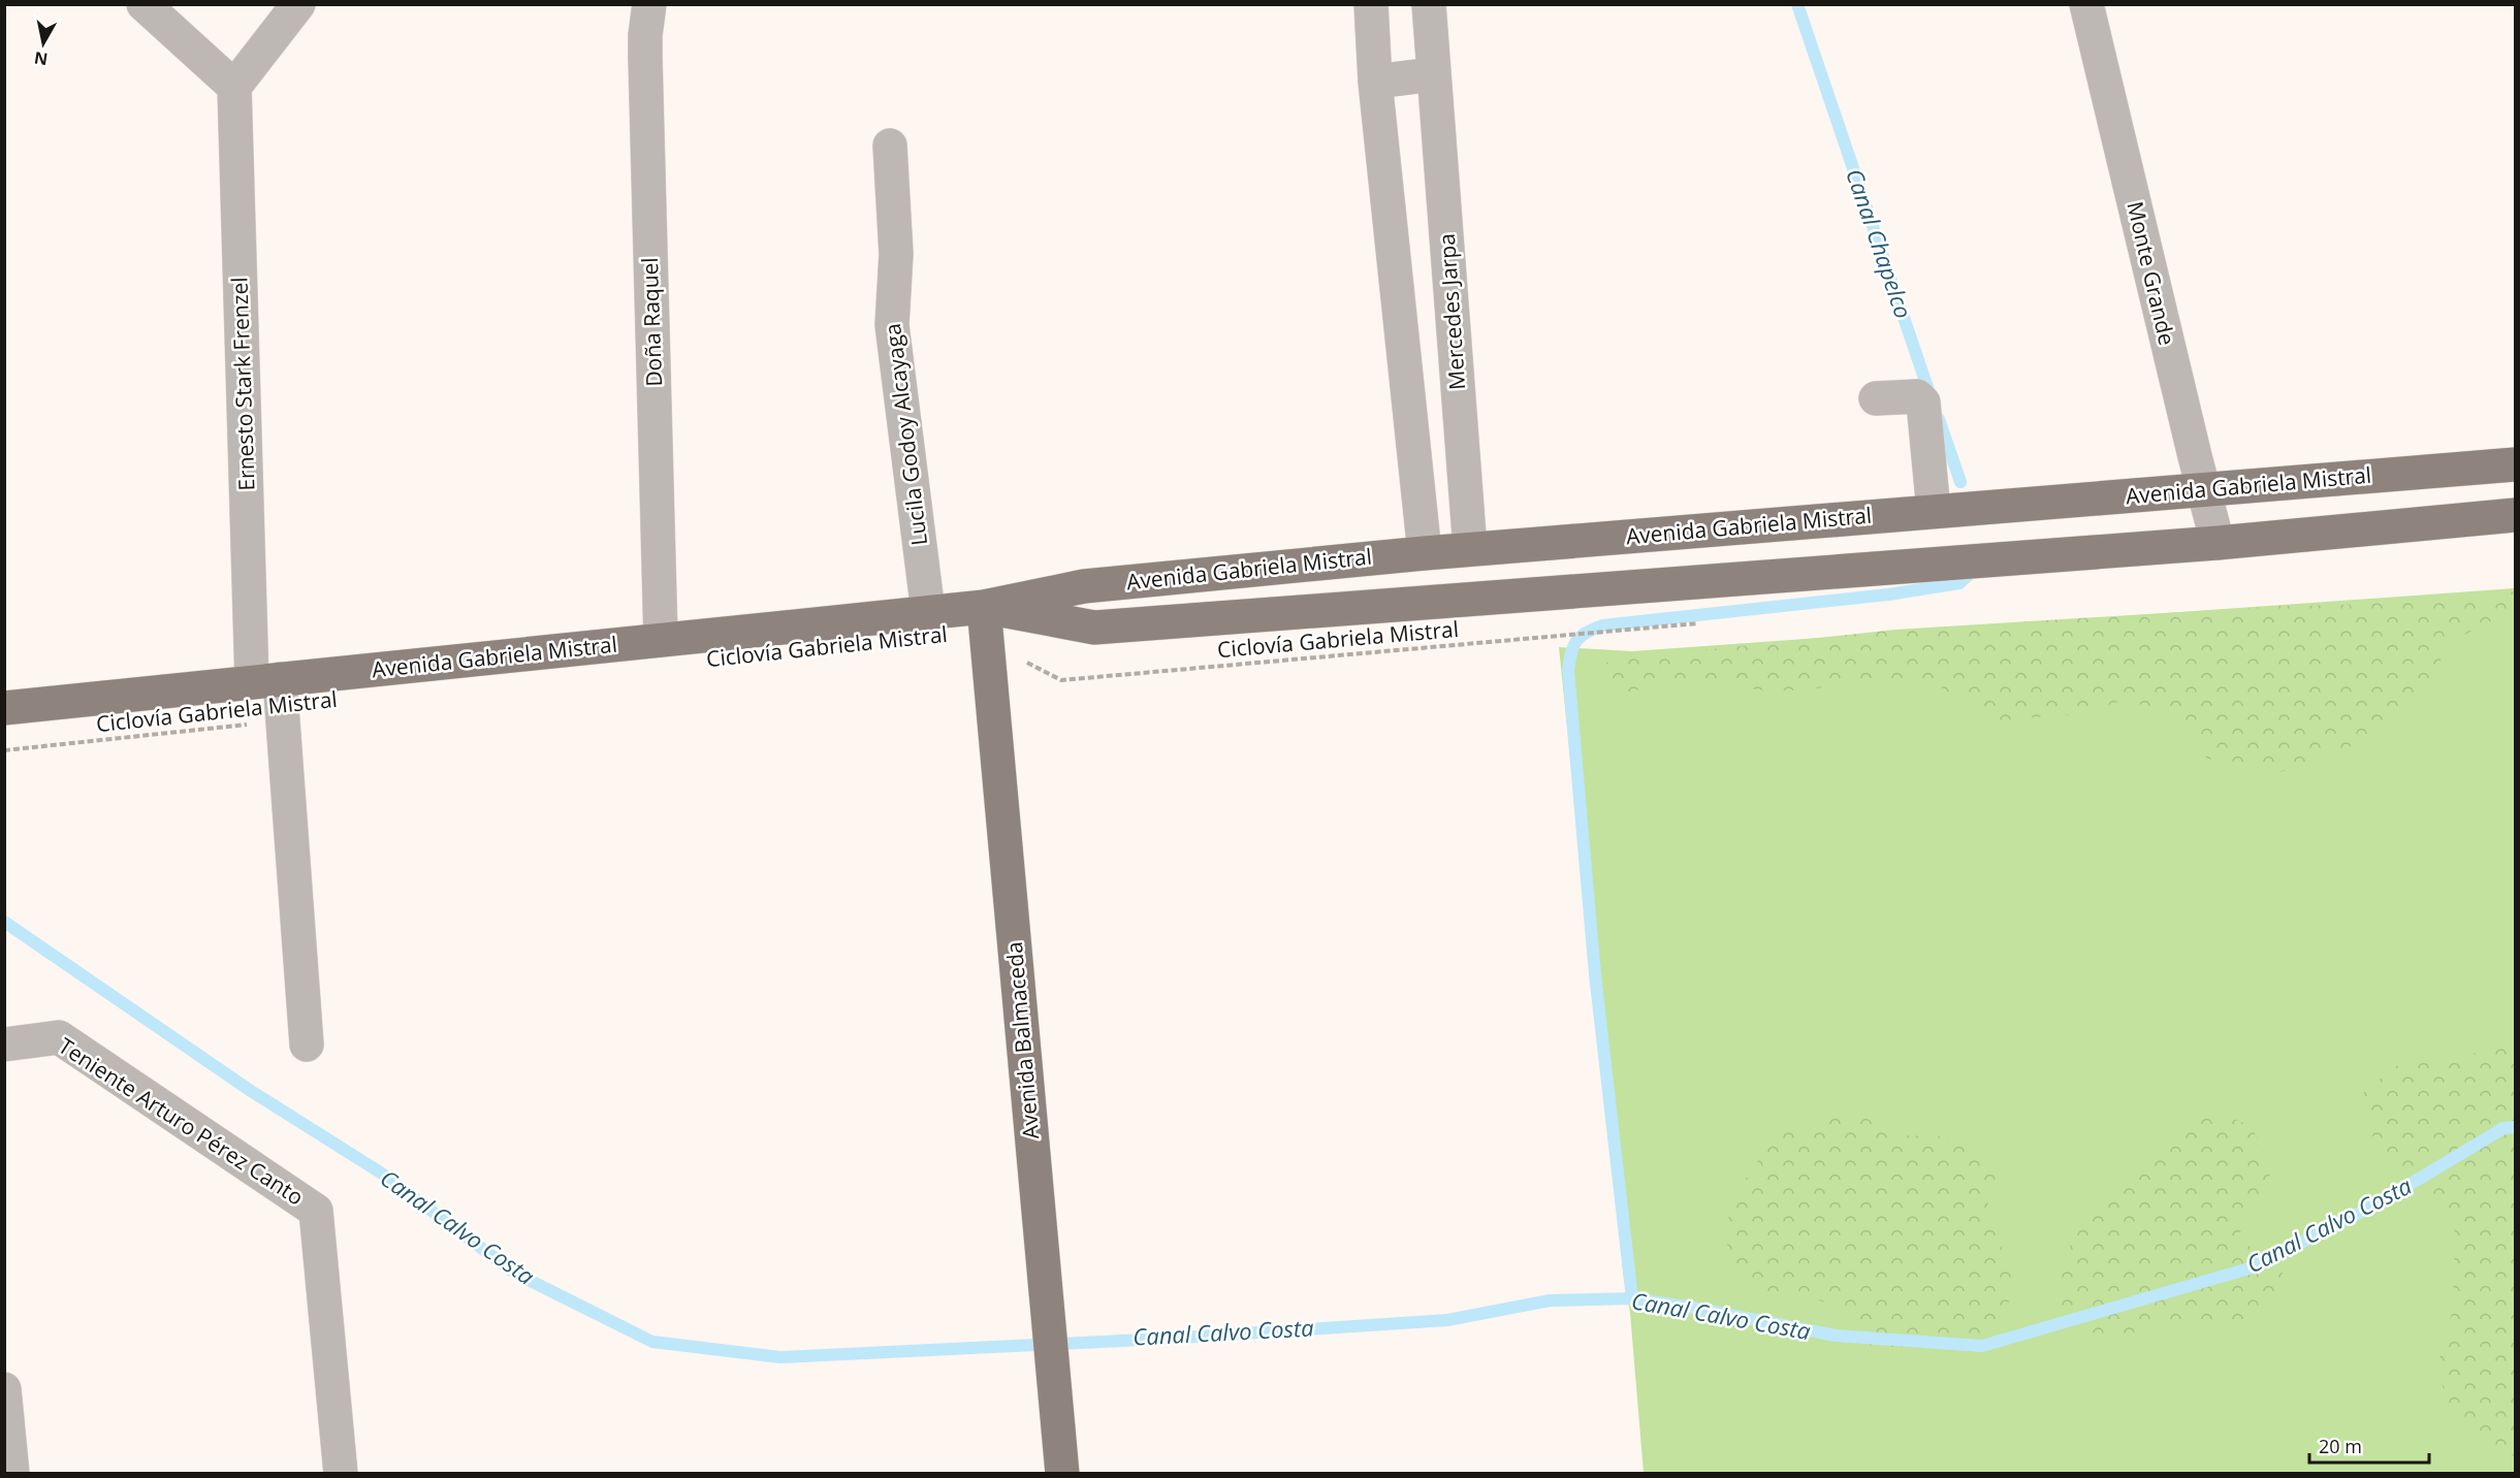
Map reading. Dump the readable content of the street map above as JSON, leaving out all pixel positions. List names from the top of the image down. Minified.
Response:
{"streets":{"main road":["Avenida Gabriela Mistral","Avenida Balmaceda"],"street":["Monte Grande","Mercedes Jarpa","Doña Raquel","Ernesto Stark Frenzel","Lucila Godoy Alcayaga","Teniente Arturo Pérez Canto"],"path":["Ciclovía Gabriela Mistral"]},"crossings":[["Monte Grande","Avenida Gabriela Mistral"],["Mercedes Jarpa","Avenida Gabriela Mistral"],["Doña Raquel","Avenida Gabriela Mistral"],["Ernesto Stark Frenzel","Avenida Gabriela Mistral"],["Lucila Godoy Alcayaga","Avenida Gabriela Mistral"],["Avenida Gabriela Mistral","Avenida Balmaceda"],["Ciclovía Gabriela Mistral","Avenida Balmaceda"]],"water":["Canal Chapelco","Canal Calvo Costa"],"scale_bar":"20 m","north":"bottom"}
